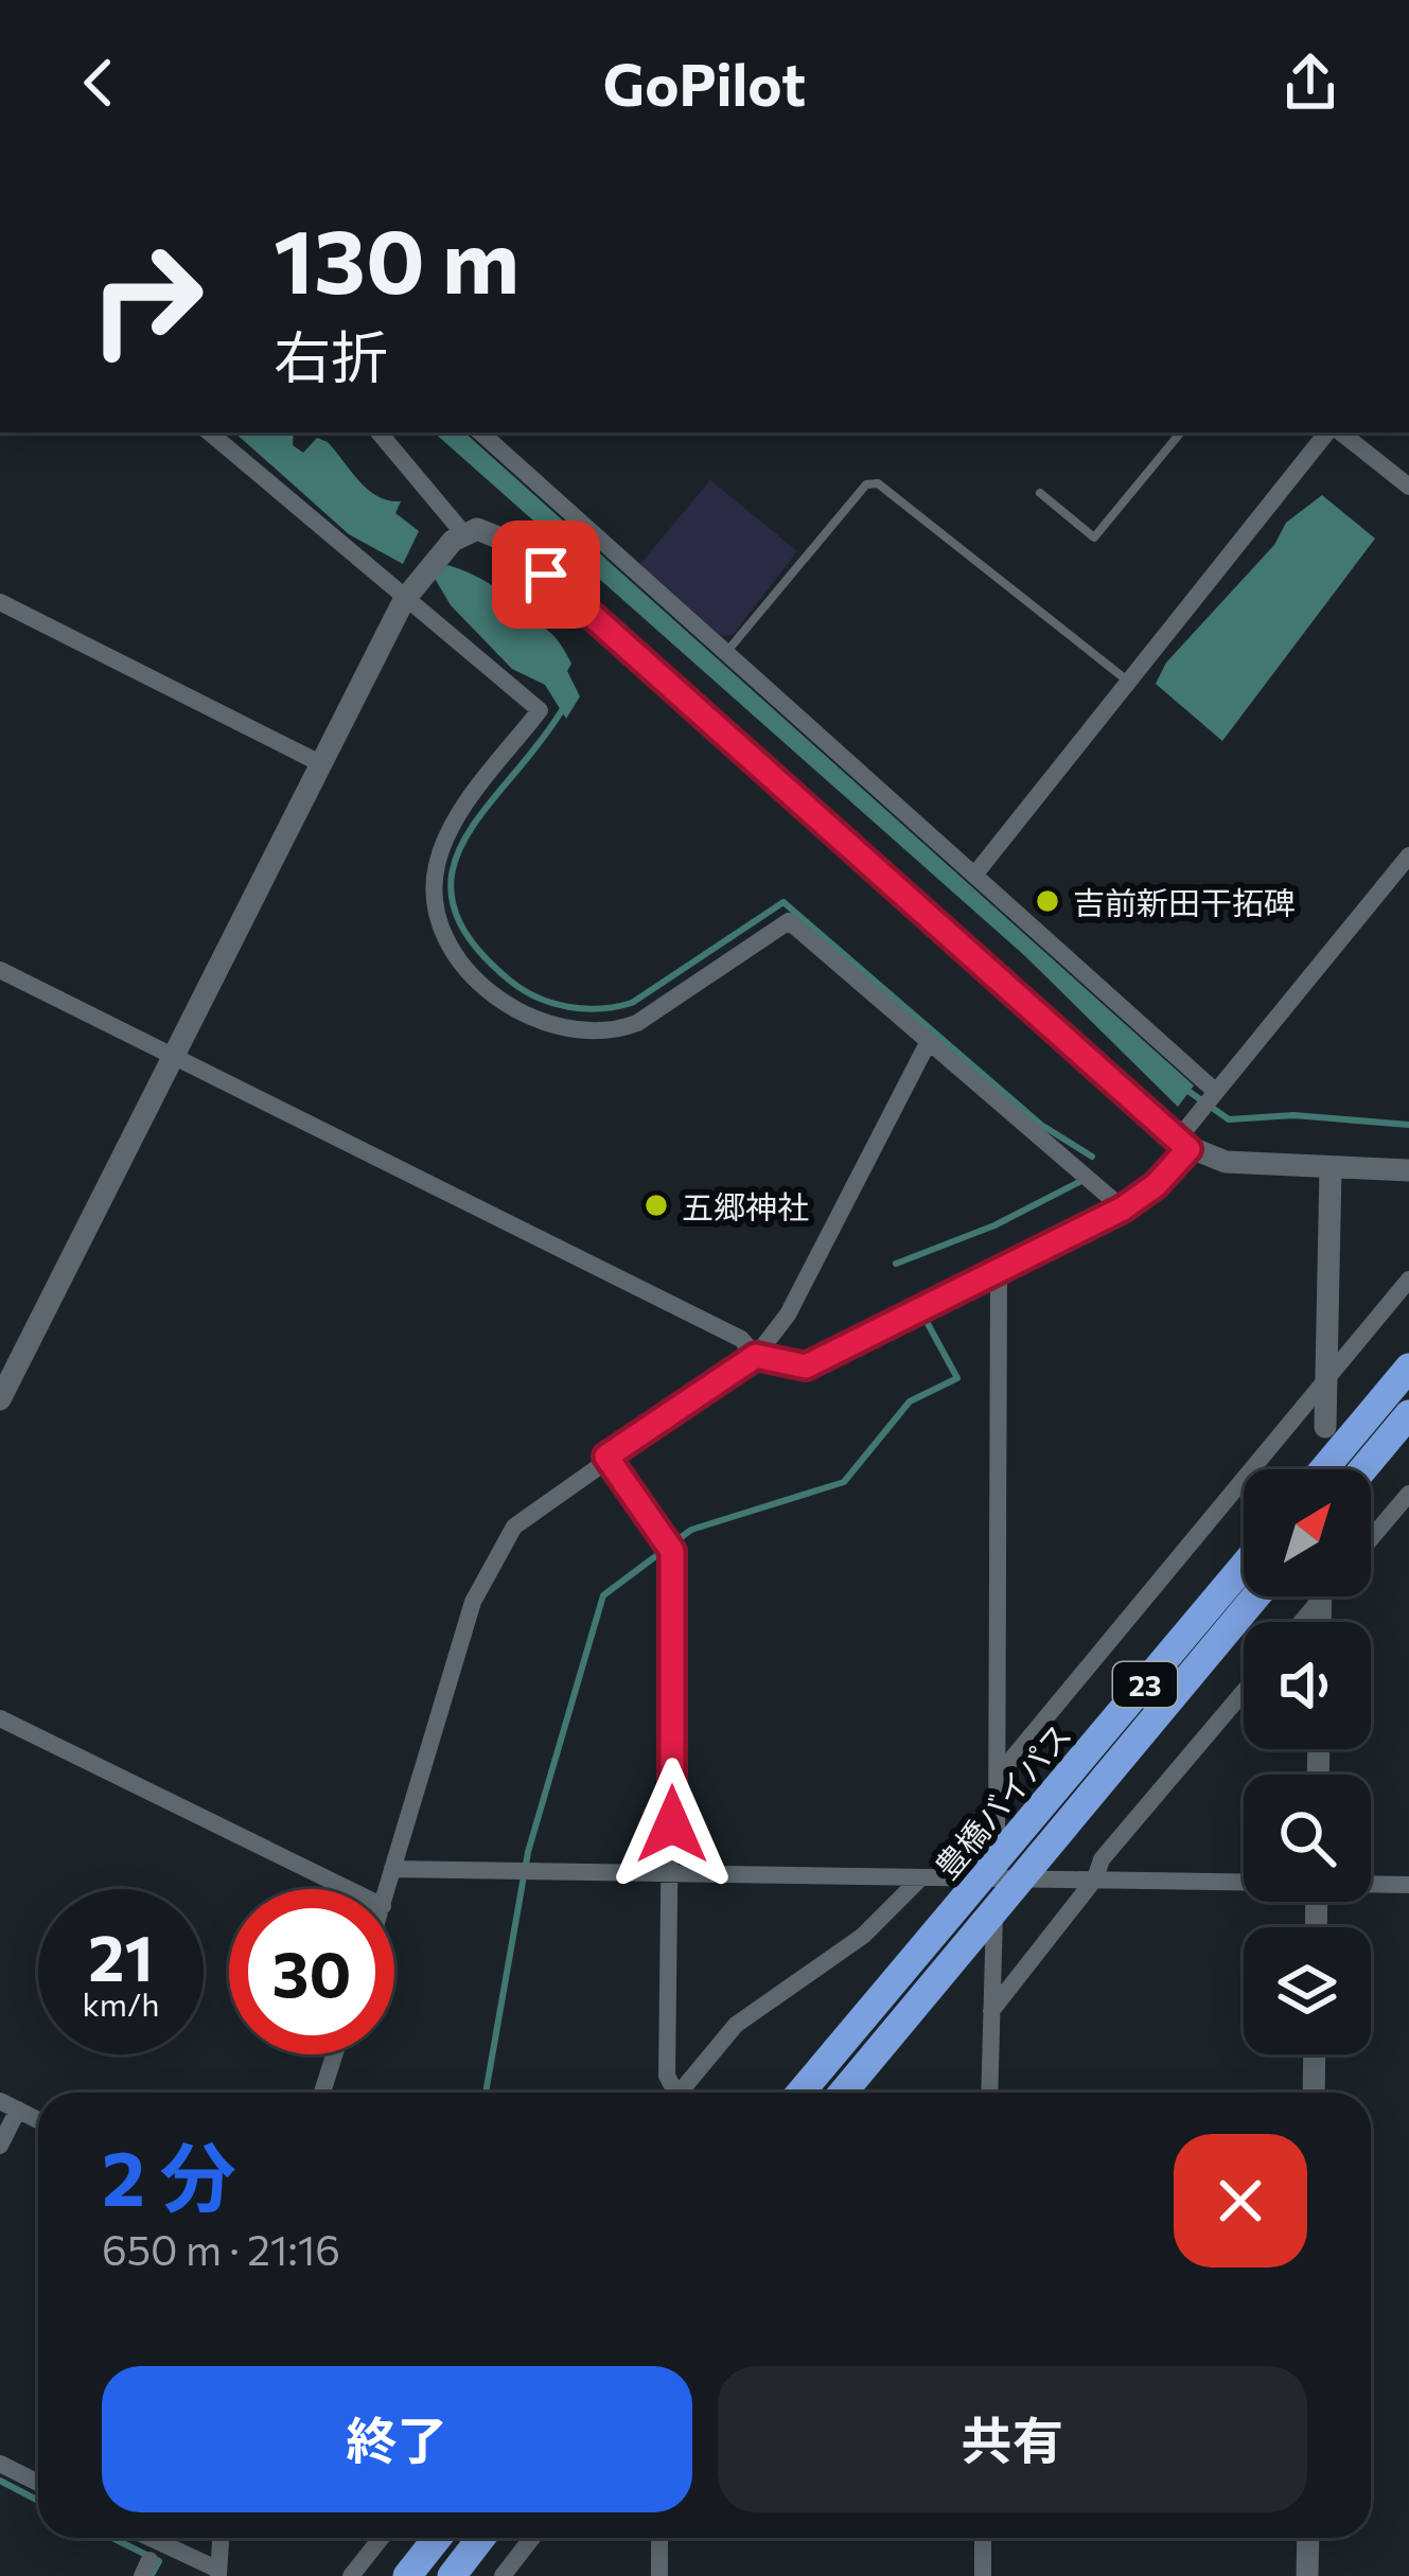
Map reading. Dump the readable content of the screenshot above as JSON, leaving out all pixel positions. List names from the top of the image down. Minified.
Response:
{"streets":{"highway":["23","豊橋バイパス"]},"places":["吉前新田干拓碑","五郷神社"],"north":"top right","page":{"header":"GoPilot","turn":["130 m","右折"],"speed":"21 km/h","limit":"30","heading":["2 分","650 m · 21:16"],"buttons":["終了","共有"]}}
